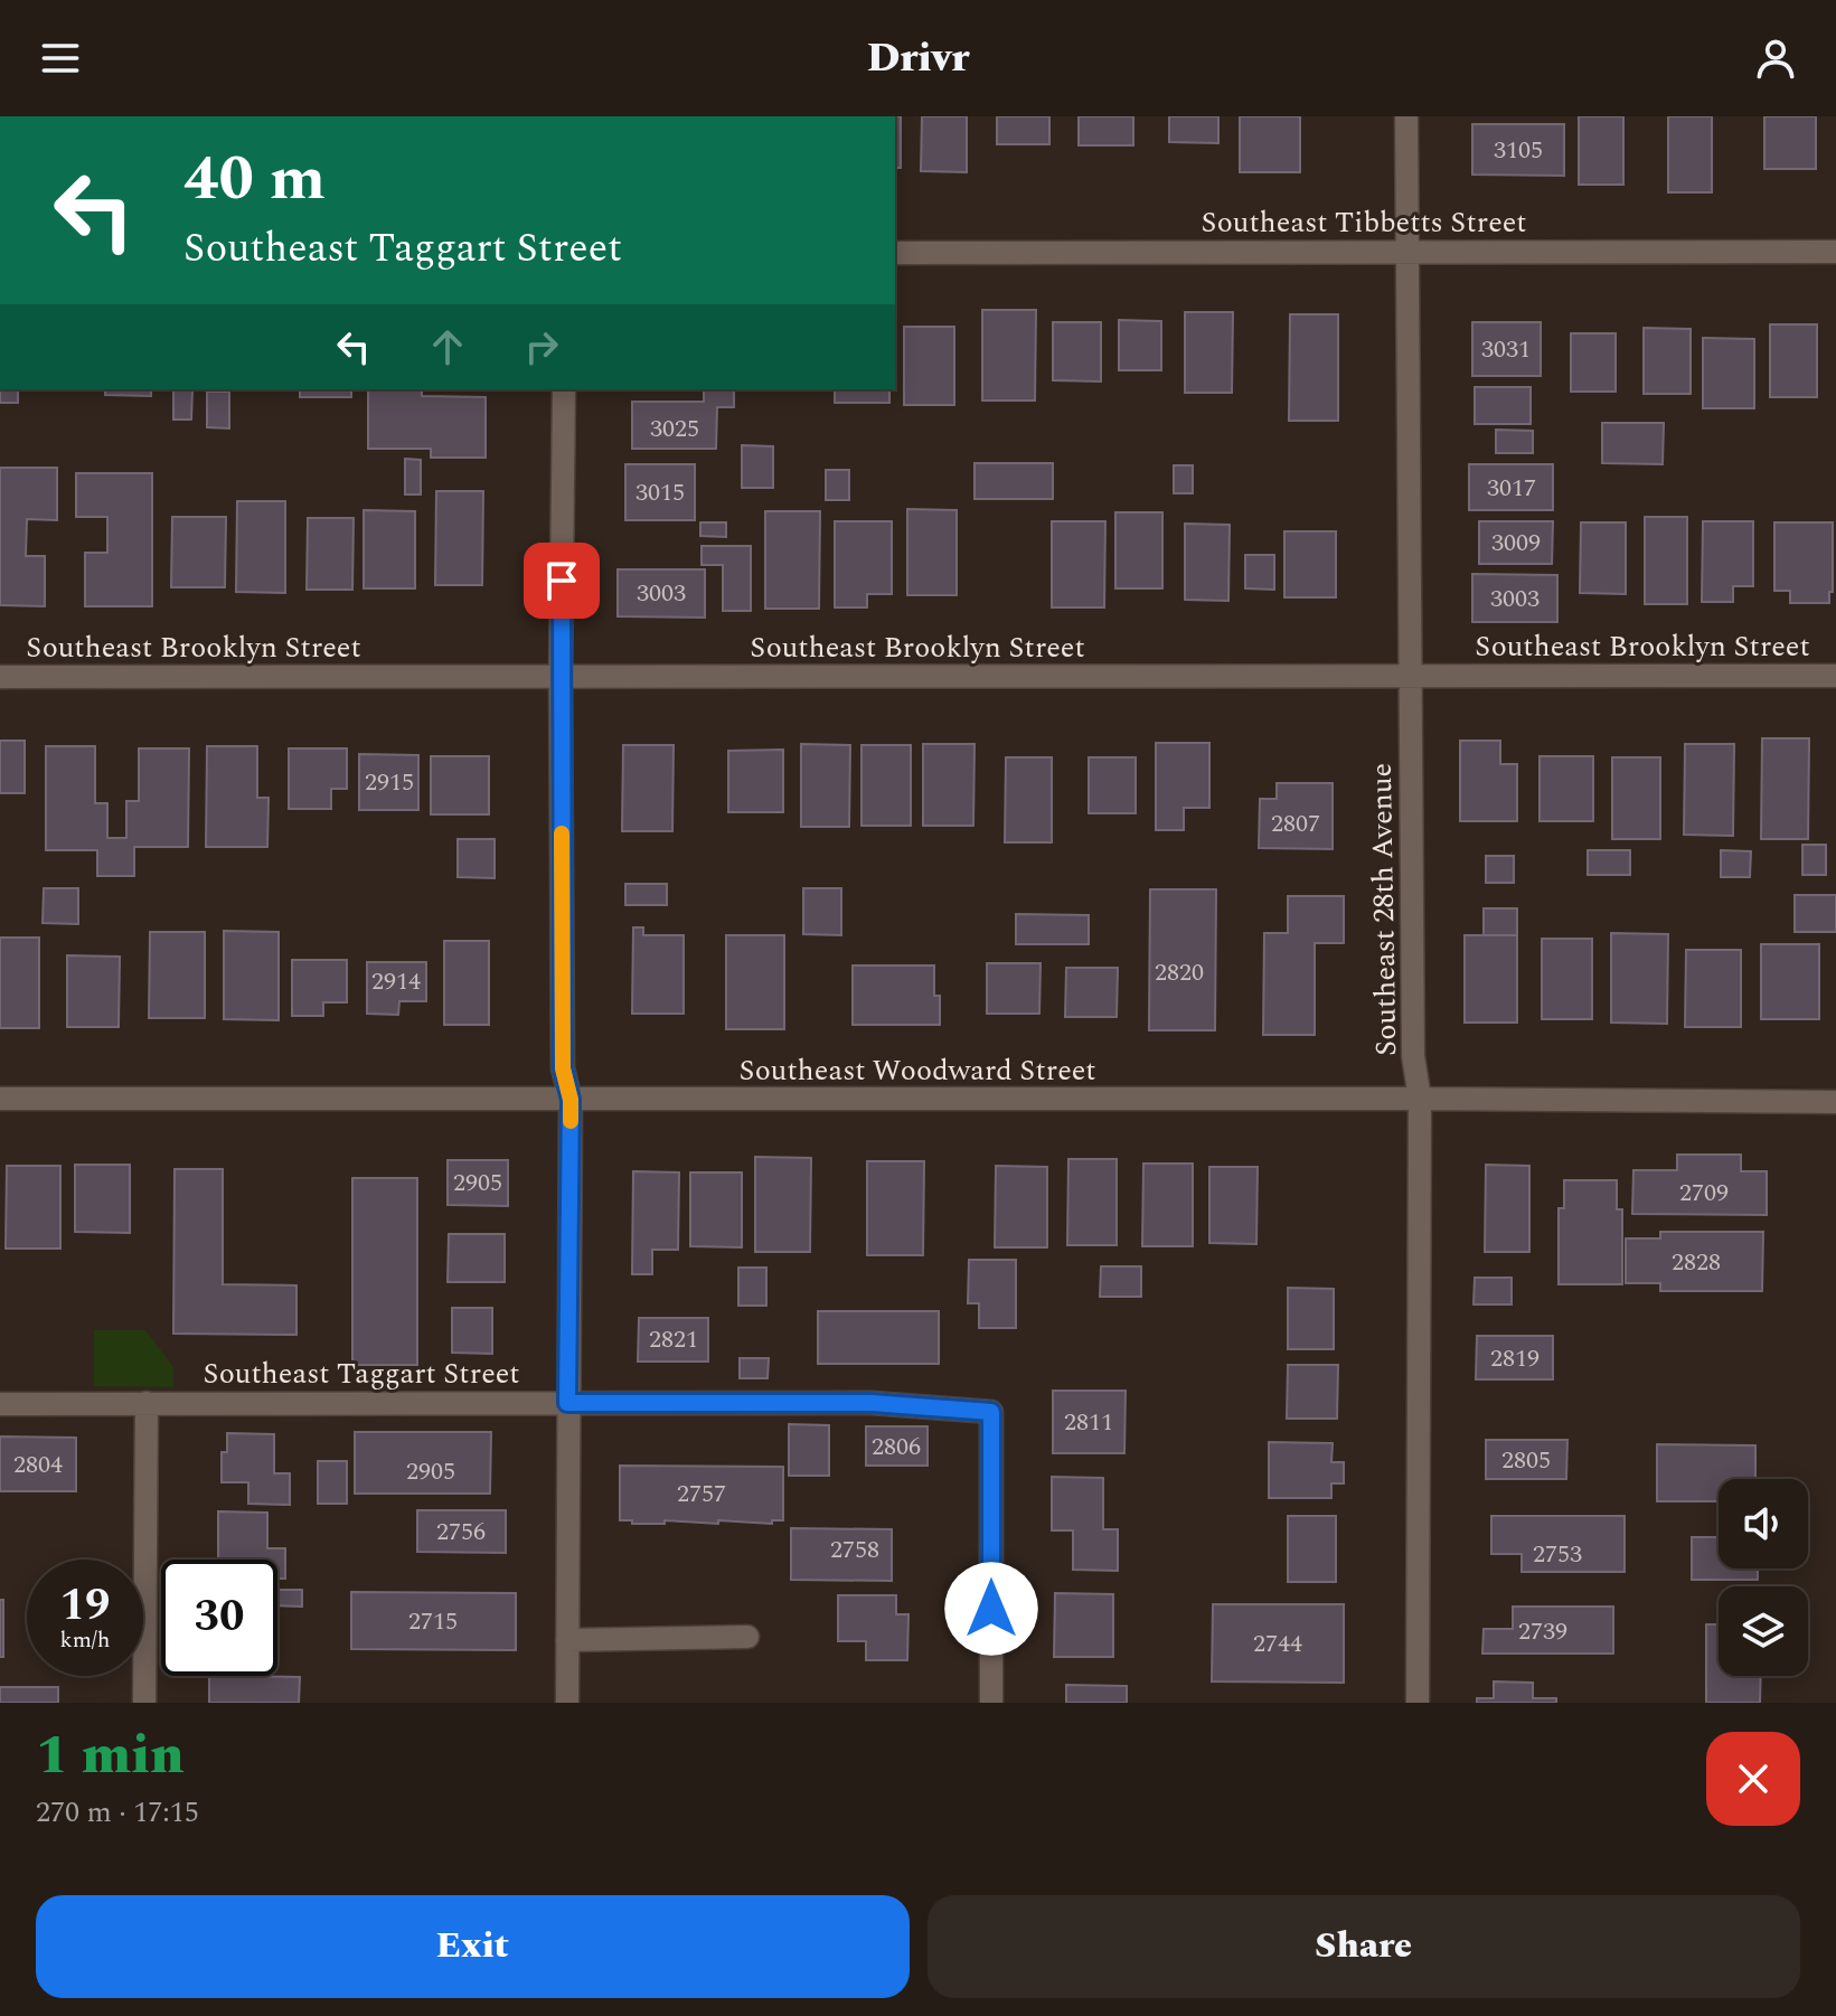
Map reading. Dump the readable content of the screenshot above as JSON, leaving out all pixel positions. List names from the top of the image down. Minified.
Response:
{"streets":{"street":["Southeast Tibbetts Street","Southeast Brooklyn Street","Southeast 28th Avenue","Southeast Woodward Street","Southeast Taggart Street"]},"crossings":[["Southeast Tibbetts Street","Southeast 28th Avenue"],["Southeast Brooklyn Street","Southeast 28th Avenue"],["Southeast 28th Avenue","Southeast Woodward Street"]],"house_numbers":["3105","3031","3025","3017","3015","3009","3003","3003","2915","2807","2820","2914","2905","2709","2828","2821","2819","2811","2806","2805","2804","2905","2757","2756","2758","2753","2715","2739","2744"],"page":{"header":"Drivr","turn":["40 m","Southeast Taggart Street"],"speed":"19 km/h","limit":"30","heading":["1 min","270 m · 17:15"],"buttons":["Exit","Share"]}}
